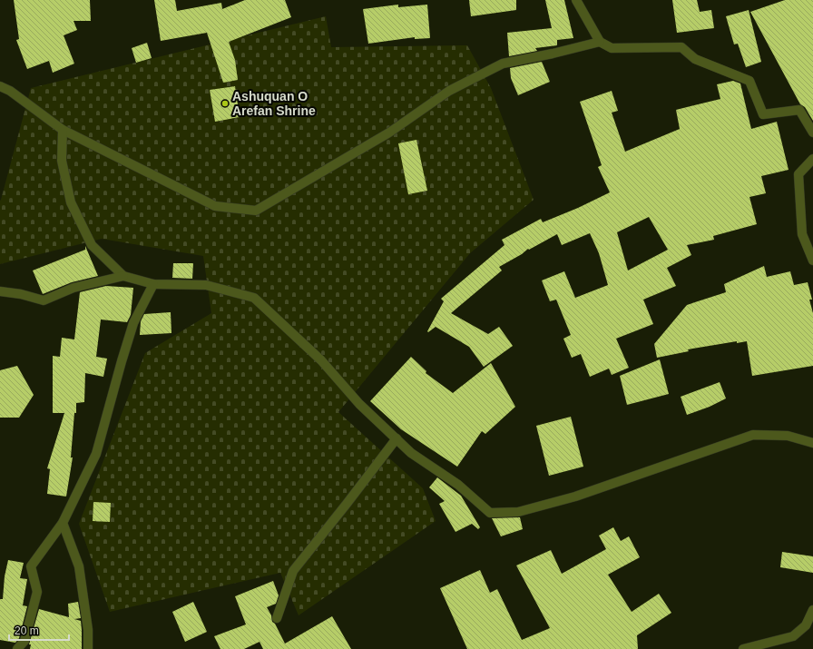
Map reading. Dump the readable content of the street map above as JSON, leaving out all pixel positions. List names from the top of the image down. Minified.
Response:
{"places":["Ashuquan O Arefan Shrine"],"scale_bar":"20 m"}
